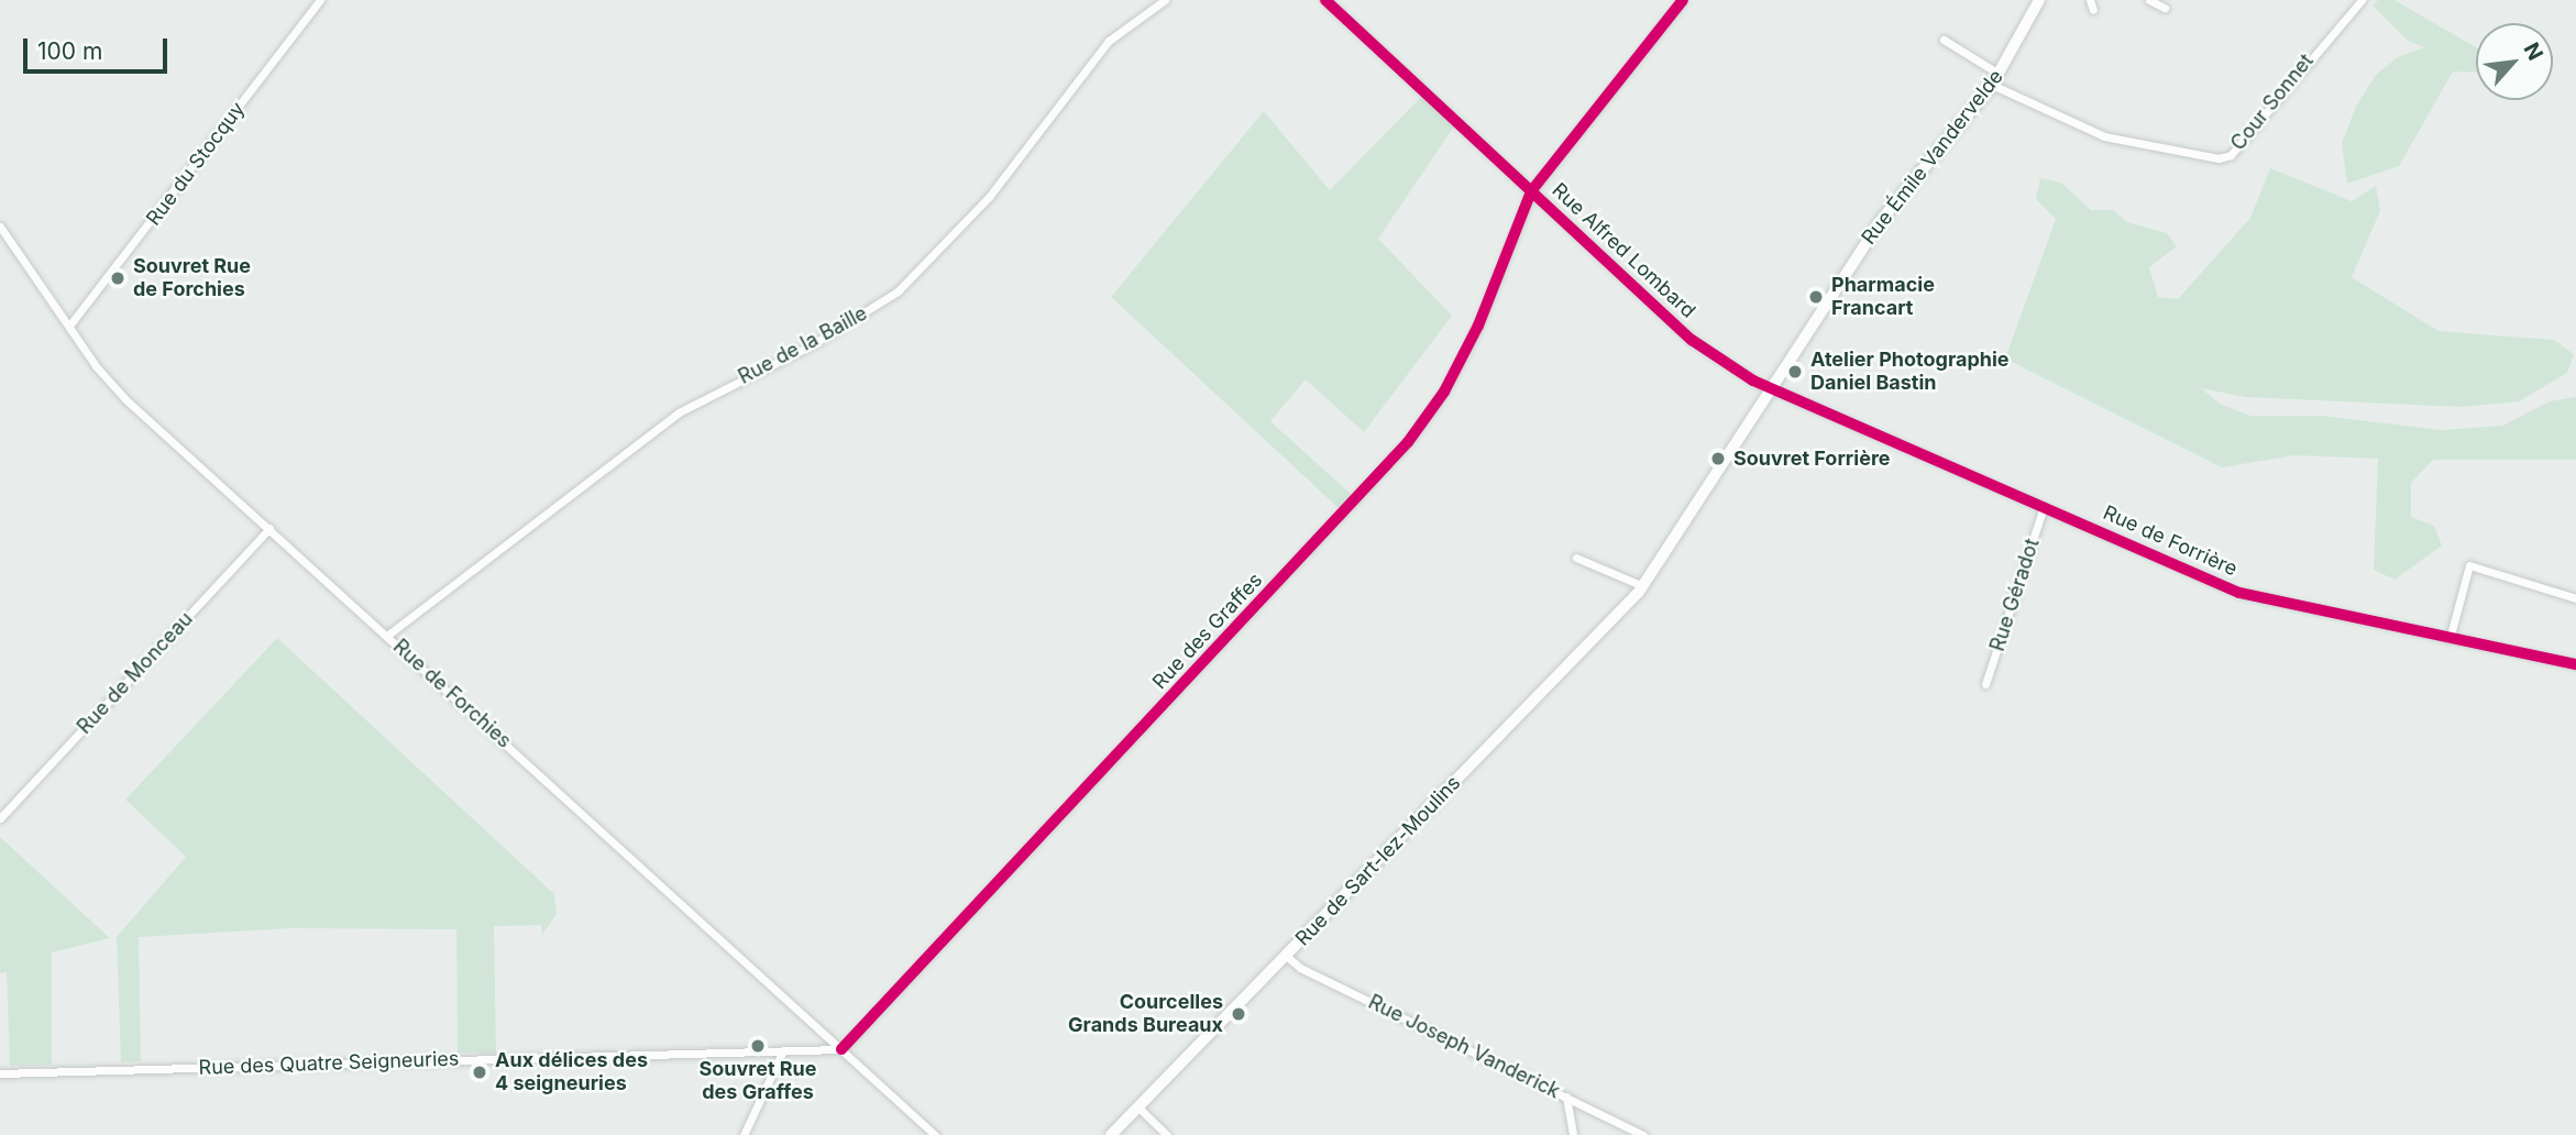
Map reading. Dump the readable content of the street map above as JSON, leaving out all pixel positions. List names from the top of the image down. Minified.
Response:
{"streets":{"main road":["Rue Émile Vandervelde","Rue de Sart-lez-Moulins"],"street":["Cour Sonnet","Rue du Stocquy","Rue Alfred Lombard","Rue de la Baille","Rue de Forrière","Rue Géradot","Rue des Graffes","Rue de Monceau","Rue de Forchies","Rue Joseph Vanderick","Rue des Quatre Seigneuries"]},"crossings":[["Cour Sonnet","Rue Émile Vandervelde"],["Rue Émile Vandervelde","Rue Alfred Lombard"],["Rue Émile Vandervelde","Rue de Forrière"],["Rue Émile Vandervelde","Rue de Sart-lez-Moulins"],["Rue du Stocquy","Rue de Forchies"],["Rue Alfred Lombard","Rue de Forrière"],["Rue Alfred Lombard","Rue des Graffes"],["Rue Alfred Lombard","Rue de Sart-lez-Moulins"],["Rue de la Baille","Rue de Forchies"],["Rue de Forrière","Rue Géradot"],["Rue de Forrière","Rue de Sart-lez-Moulins"],["Rue des Graffes","Rue de Forchies"],["Rue des Graffes","Rue des Quatre Seigneuries"],["Rue de Monceau","Rue de Forchies"],["Rue de Forchies","Rue des Quatre Seigneuries"],["Rue de Sart-lez-Moulins","Rue Joseph Vanderick"]],"places":["Souvret Rue de Forchies","Pharmacie Francart","Atelier Photographie Daniel Bastin","Souvret Forrière","Courcelles Grands Bureaux","Souvret Rue des Graffes","Aux délices des 4 seigneuries"],"scale_bar":"100 m","north":"top right"}
